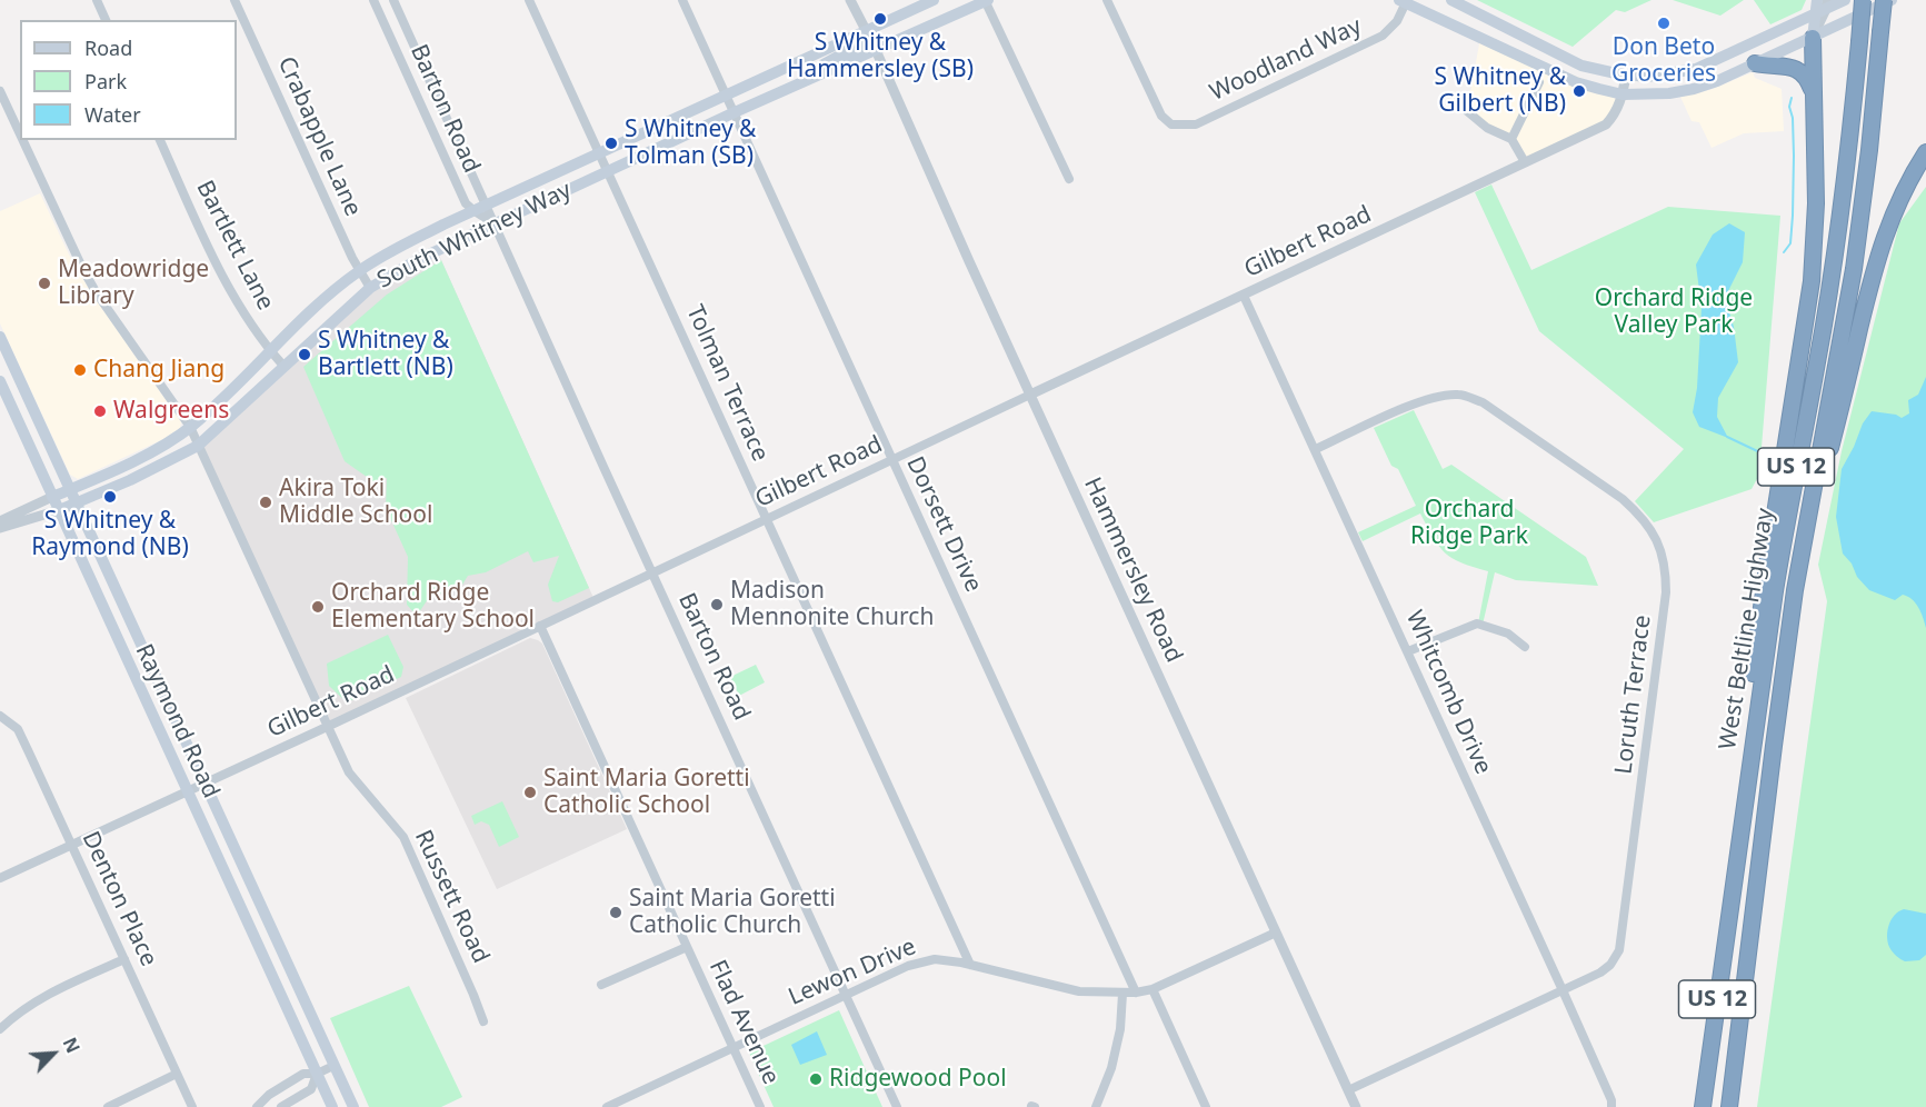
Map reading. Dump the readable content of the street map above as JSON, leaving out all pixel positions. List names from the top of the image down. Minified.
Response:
{"streets":{"highway":["US 12","West Beltline Highway"],"main road":["South Whitney Way","Raymond Road"],"street":["Woodland Way","Barton Road","Crabapple Lane","Gilbert Road","Bartlett Lane","Tolman Terrace","Dorsett Drive","Hammersley Road","Whitcomb Drive","Loruth Terrace","Russett Road","Denton Place","Lewon Drive","Flad Avenue"]},"crossings":[["Barton Road","South Whitney Way"],["Barton Road","Gilbert Road"],["Barton Road","Lewon Drive"],["Crabapple Lane","South Whitney Way"],["South Whitney Way","Bartlett Lane"],["South Whitney Way","Tolman Terrace"],["South Whitney Way","Dorsett Drive"],["South Whitney Way","Hammersley Road"],["South Whitney Way","Raymond Road"],["South Whitney Way","Russett Road"],["Gilbert Road","Tolman Terrace"],["Gilbert Road","Dorsett Drive"],["Gilbert Road","Hammersley Road"],["Gilbert Road","Whitcomb Drive"],["Gilbert Road","Raymond Road"],["Gilbert Road","Russett Road"],["Gilbert Road","Denton Place"],["Gilbert Road","Flad Avenue"],["Tolman Terrace","Lewon Drive"],["Dorsett Drive","Lewon Drive"],["Hammersley Road","Loruth Terrace"],["Hammersley Road","Lewon Drive"],["Whitcomb Drive","Loruth Terrace"],["Lewon Drive","Flad Avenue"]],"parks":["Orchard Ridge Valley Park","Orchard Ridge Park"],"places":["S Whitney & Hammersley (SB)","Don Beto Groceries","S Whitney & Gilbert (NB)","S Whitney & Tolman (SB)","Meadowridge Library","S Whitney & Bartlett (NB)","Chang Jiang","Walgreens","S Whitney & Raymond (NB)","Akira Toki Middle School","Madison Mennonite Church","Orchard Ridge Elementary School","Saint Maria Goretti Catholic School","Saint Maria Goretti Catholic Church","Ridgewood Pool"],"legend":["Road","Park","Water"],"north":"top right"}
